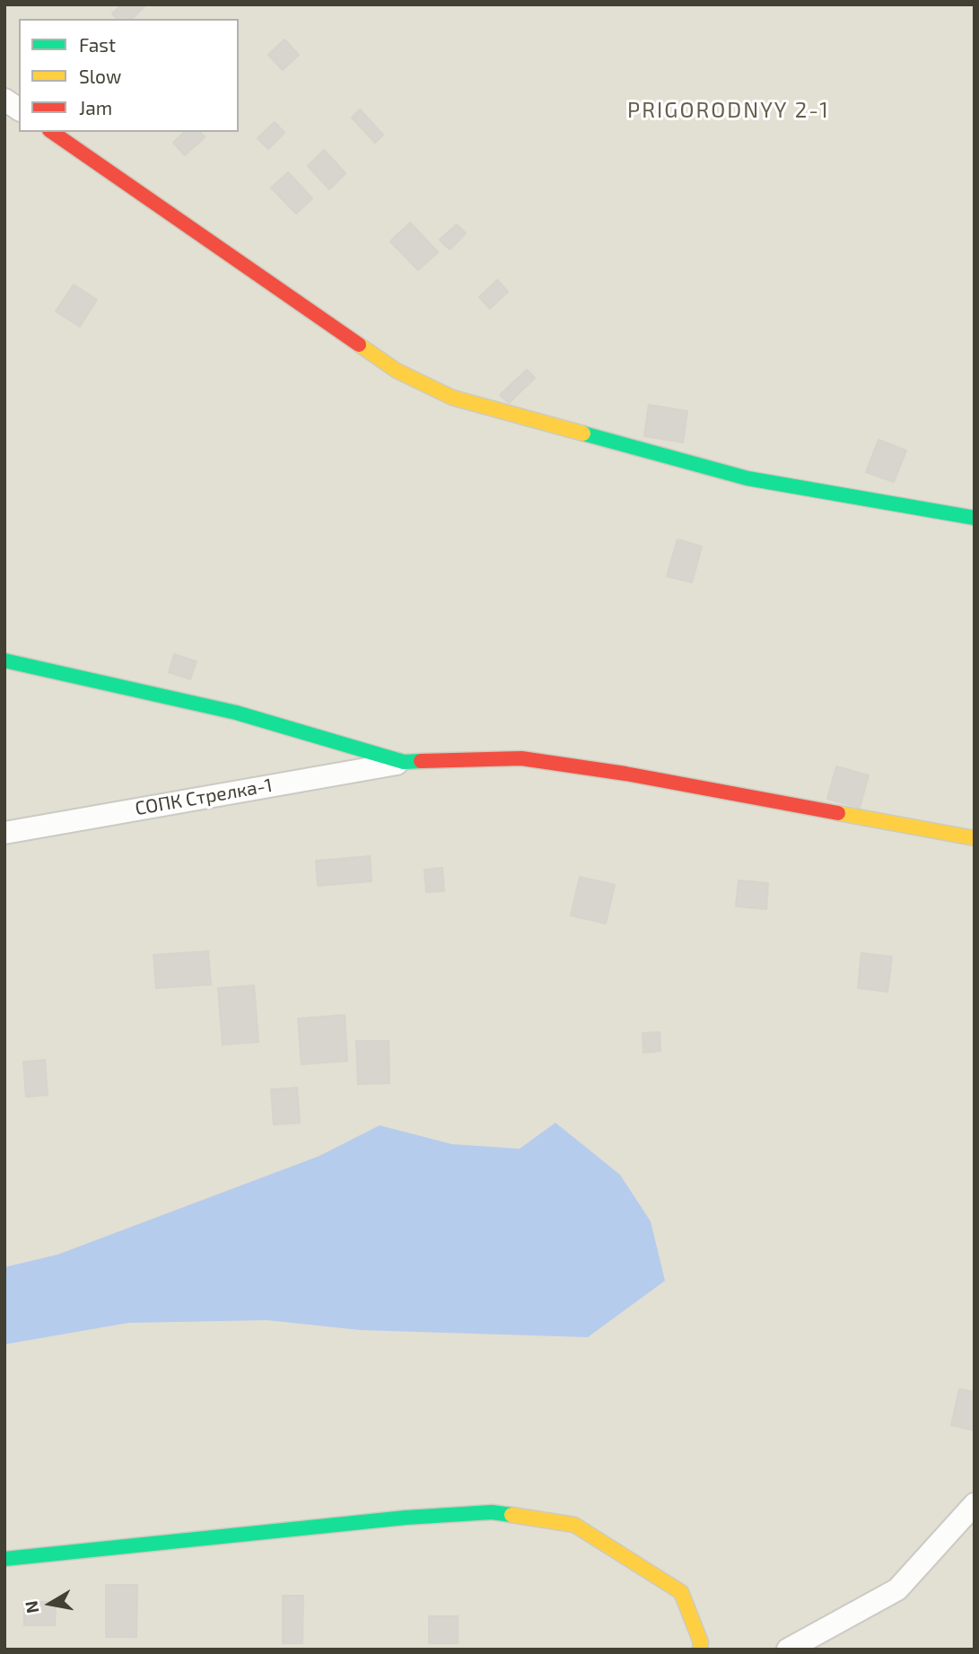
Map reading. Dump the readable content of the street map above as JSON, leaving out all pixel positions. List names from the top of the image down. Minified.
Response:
{"streets":{"street":["СОПК Стрелка-1"]},"districts":["PRIGORODNYY 2-1"],"legend":["Fast","Slow","Jam"],"north":"left"}
